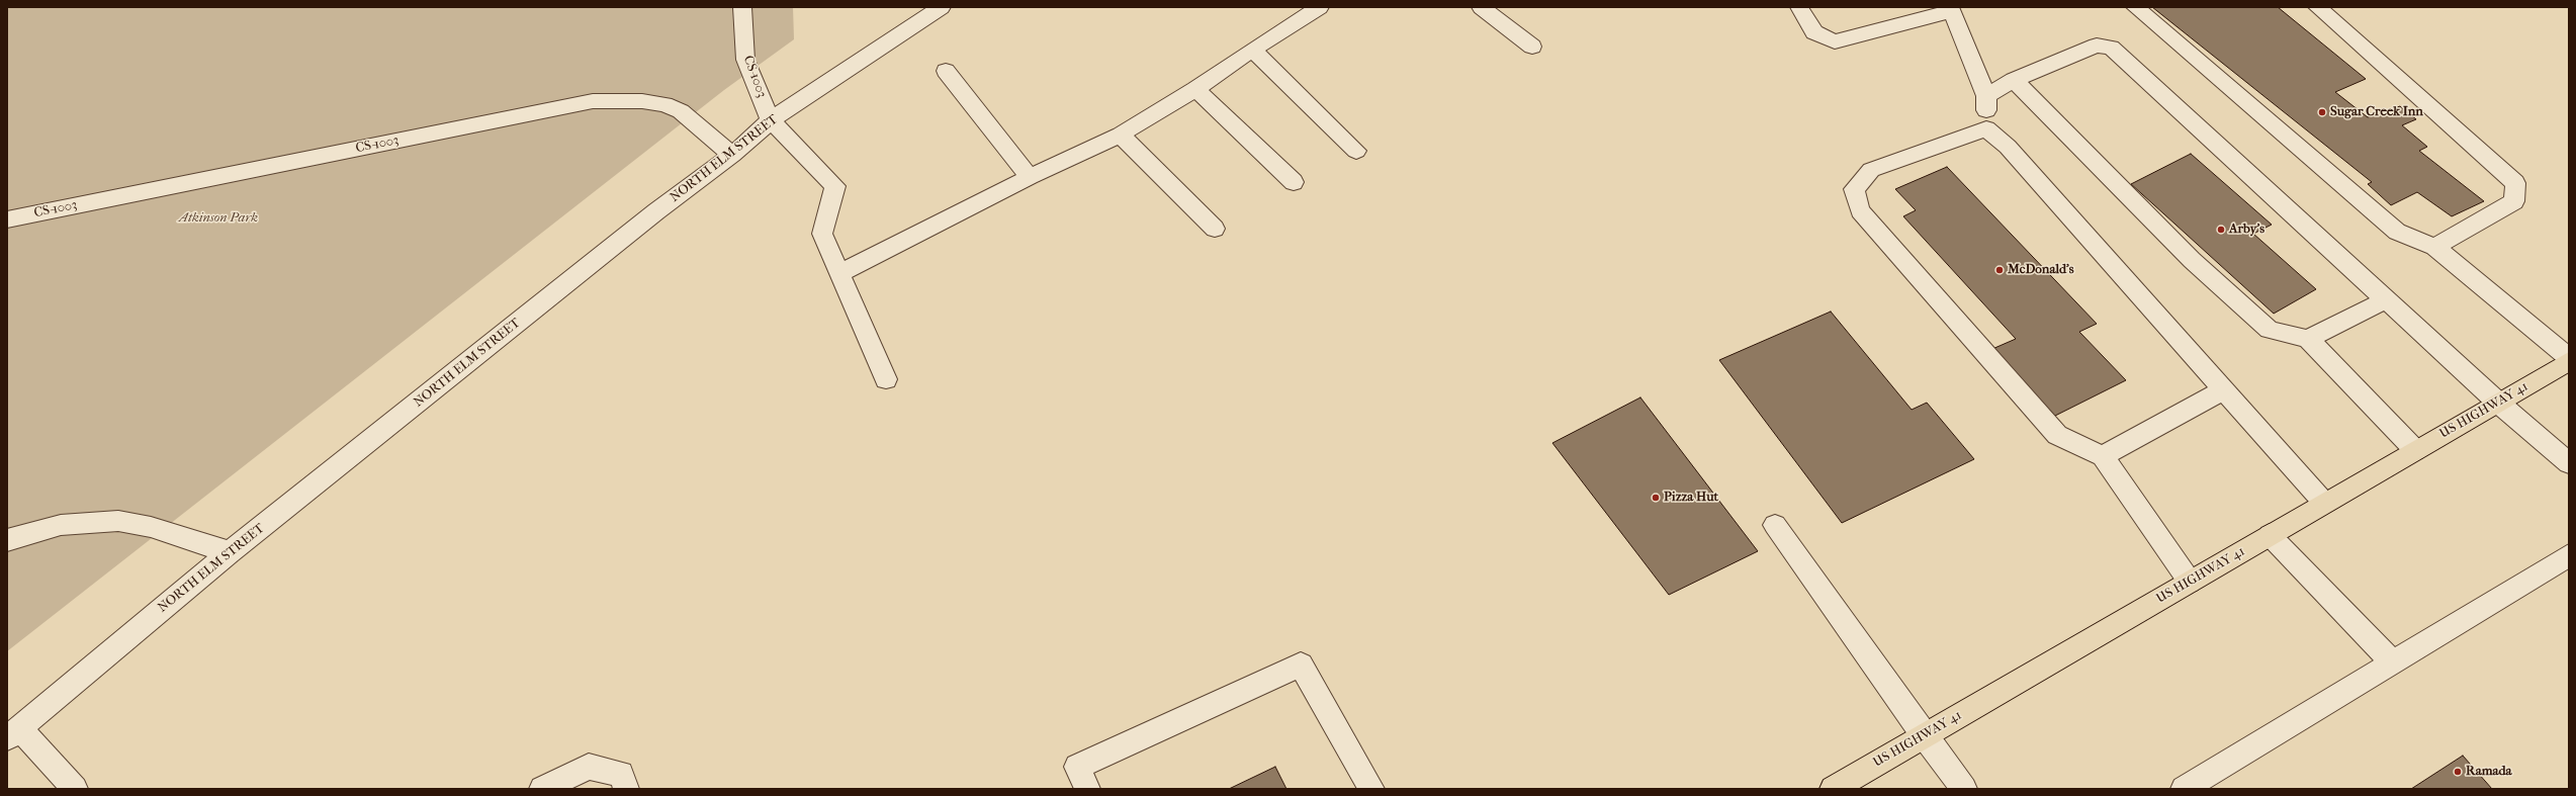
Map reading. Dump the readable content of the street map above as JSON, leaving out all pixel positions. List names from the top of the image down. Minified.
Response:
{"streets":{"highway":["US HIGHWAY 41"],"street":["CS-1003","NORTH ELM STREET"]},"crossings":[["CS-1003","NORTH ELM STREET"]],"parks":["Atkinson Park"],"places":["Sugar Creek Inn","Arby's","McDonald's","Pizza Hut","Ramada"]}
